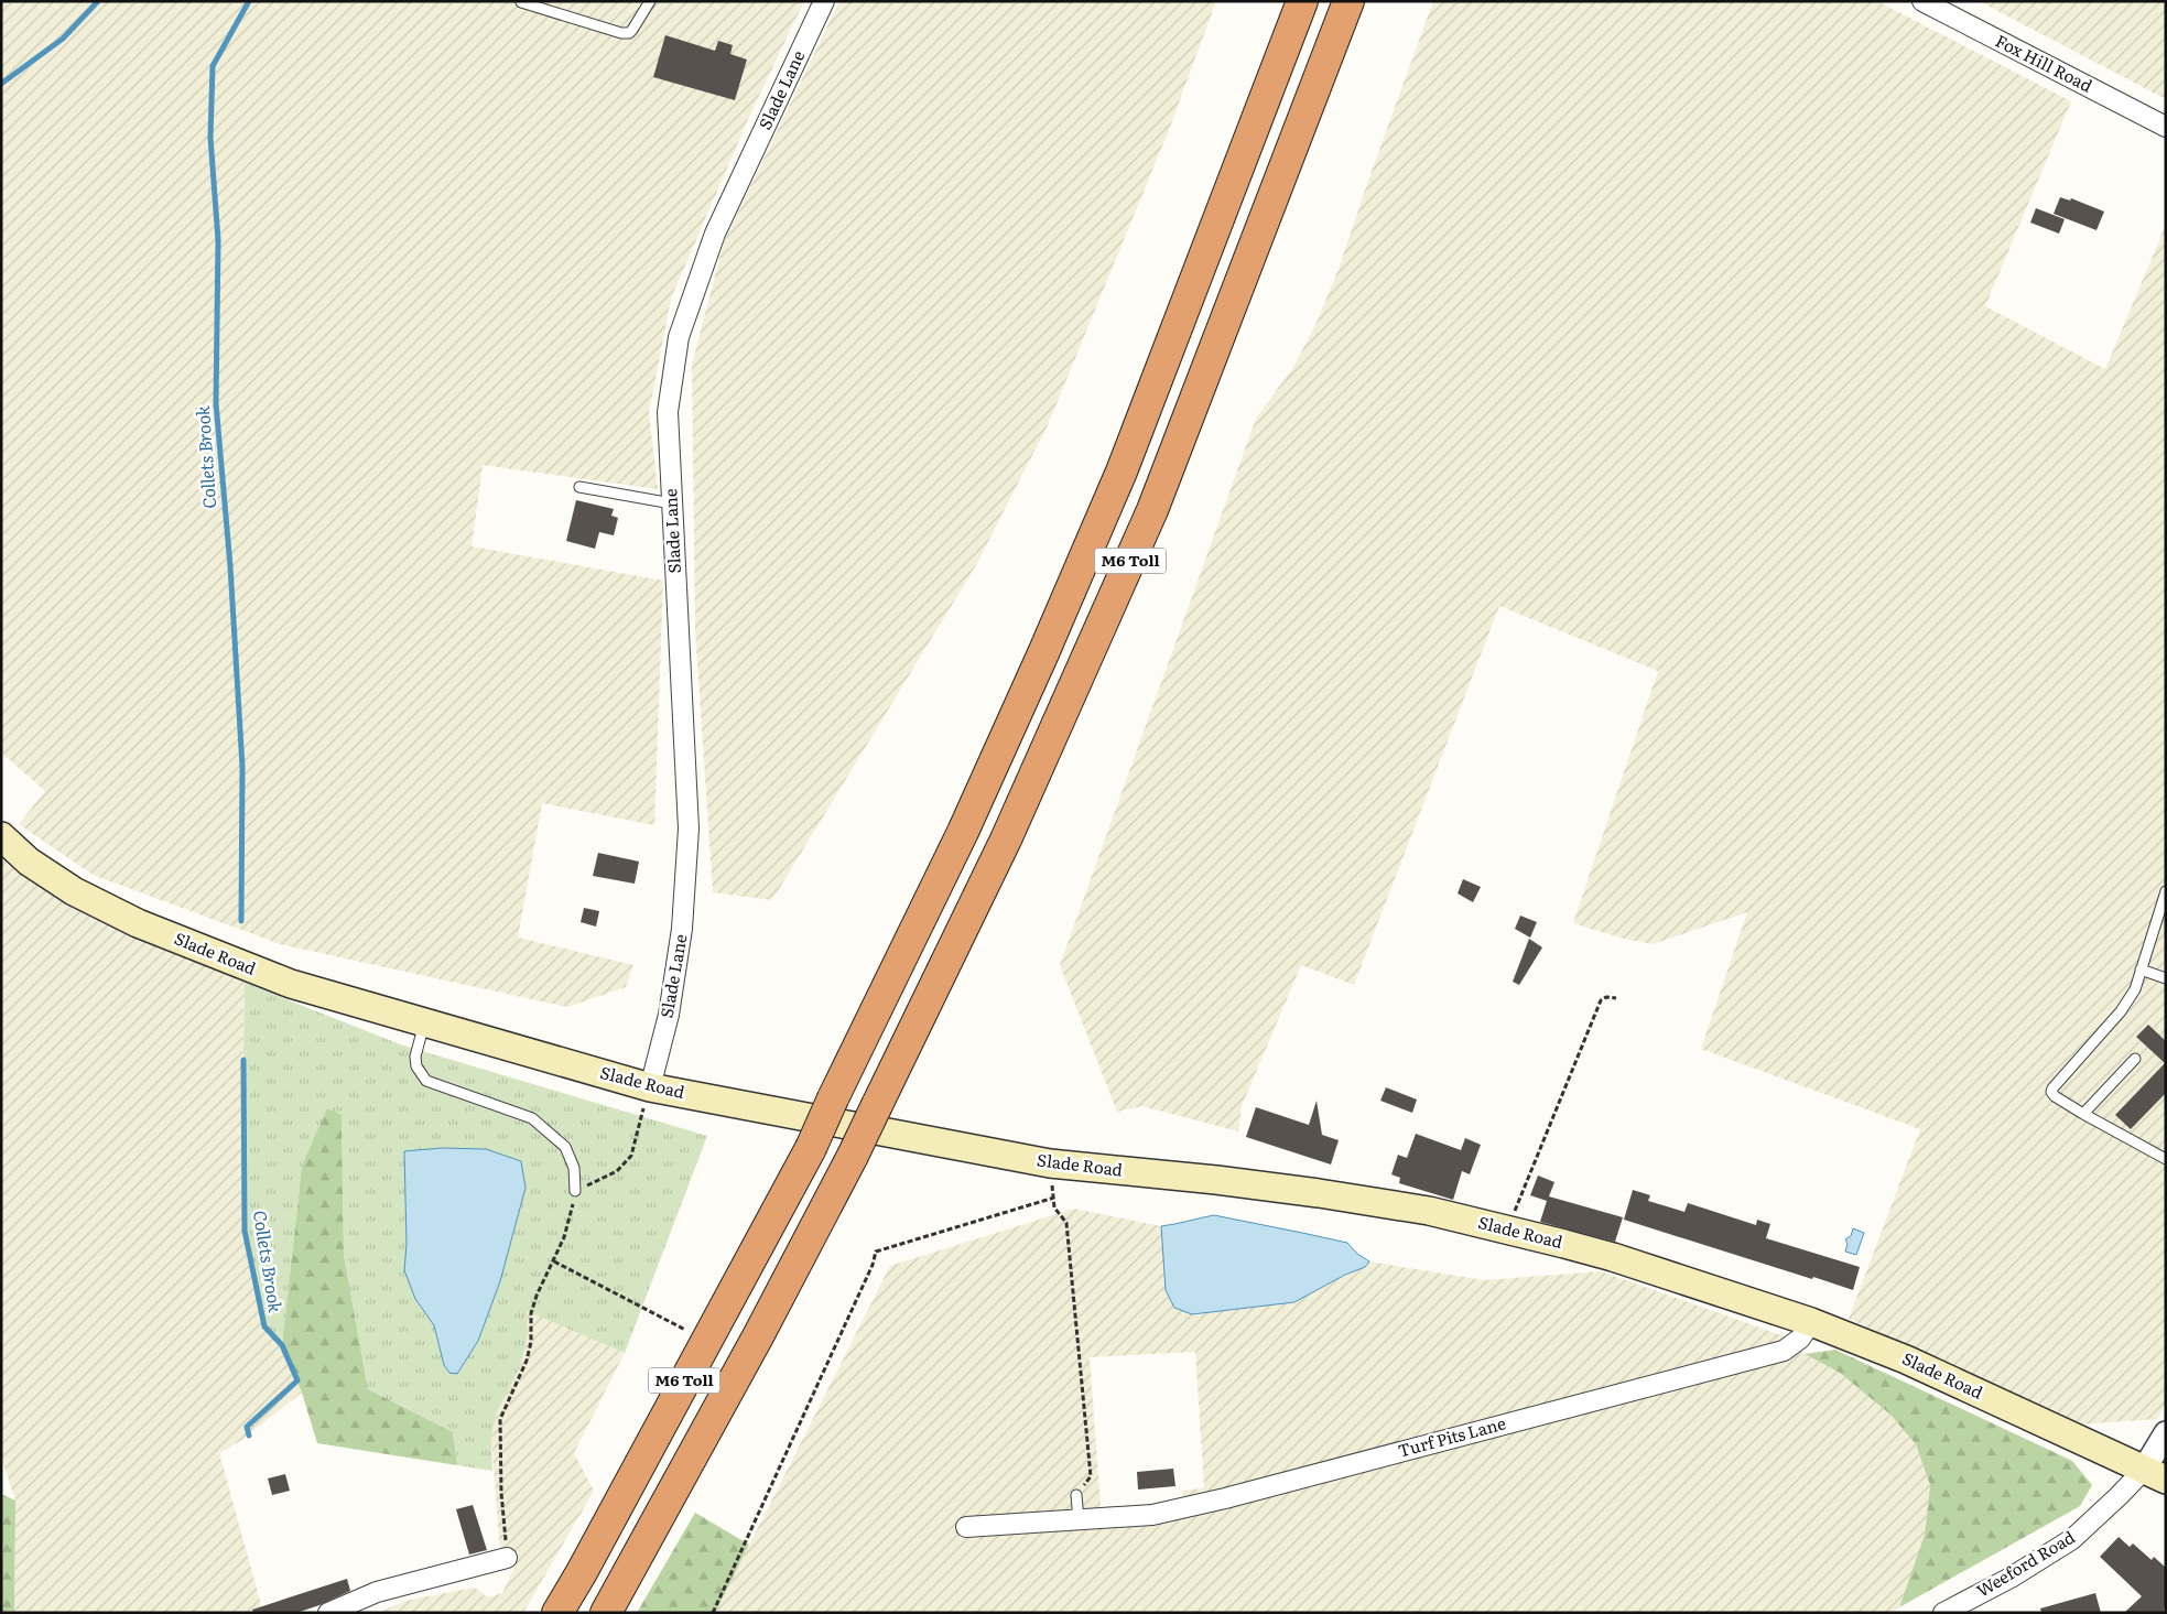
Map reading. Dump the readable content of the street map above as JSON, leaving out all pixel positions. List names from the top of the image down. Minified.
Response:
{"streets":{"highway":["M6 Toll"],"main road":["Slade Road"],"street":["Fox Hill Road","Slade Lane","Turf Pits Lane","Weeford Road"]},"crossings":[["Slade Lane","Slade Road"],["Slade Road","Turf Pits Lane"],["Slade Road","Weeford Road"]],"water":["Collets Brook"]}
